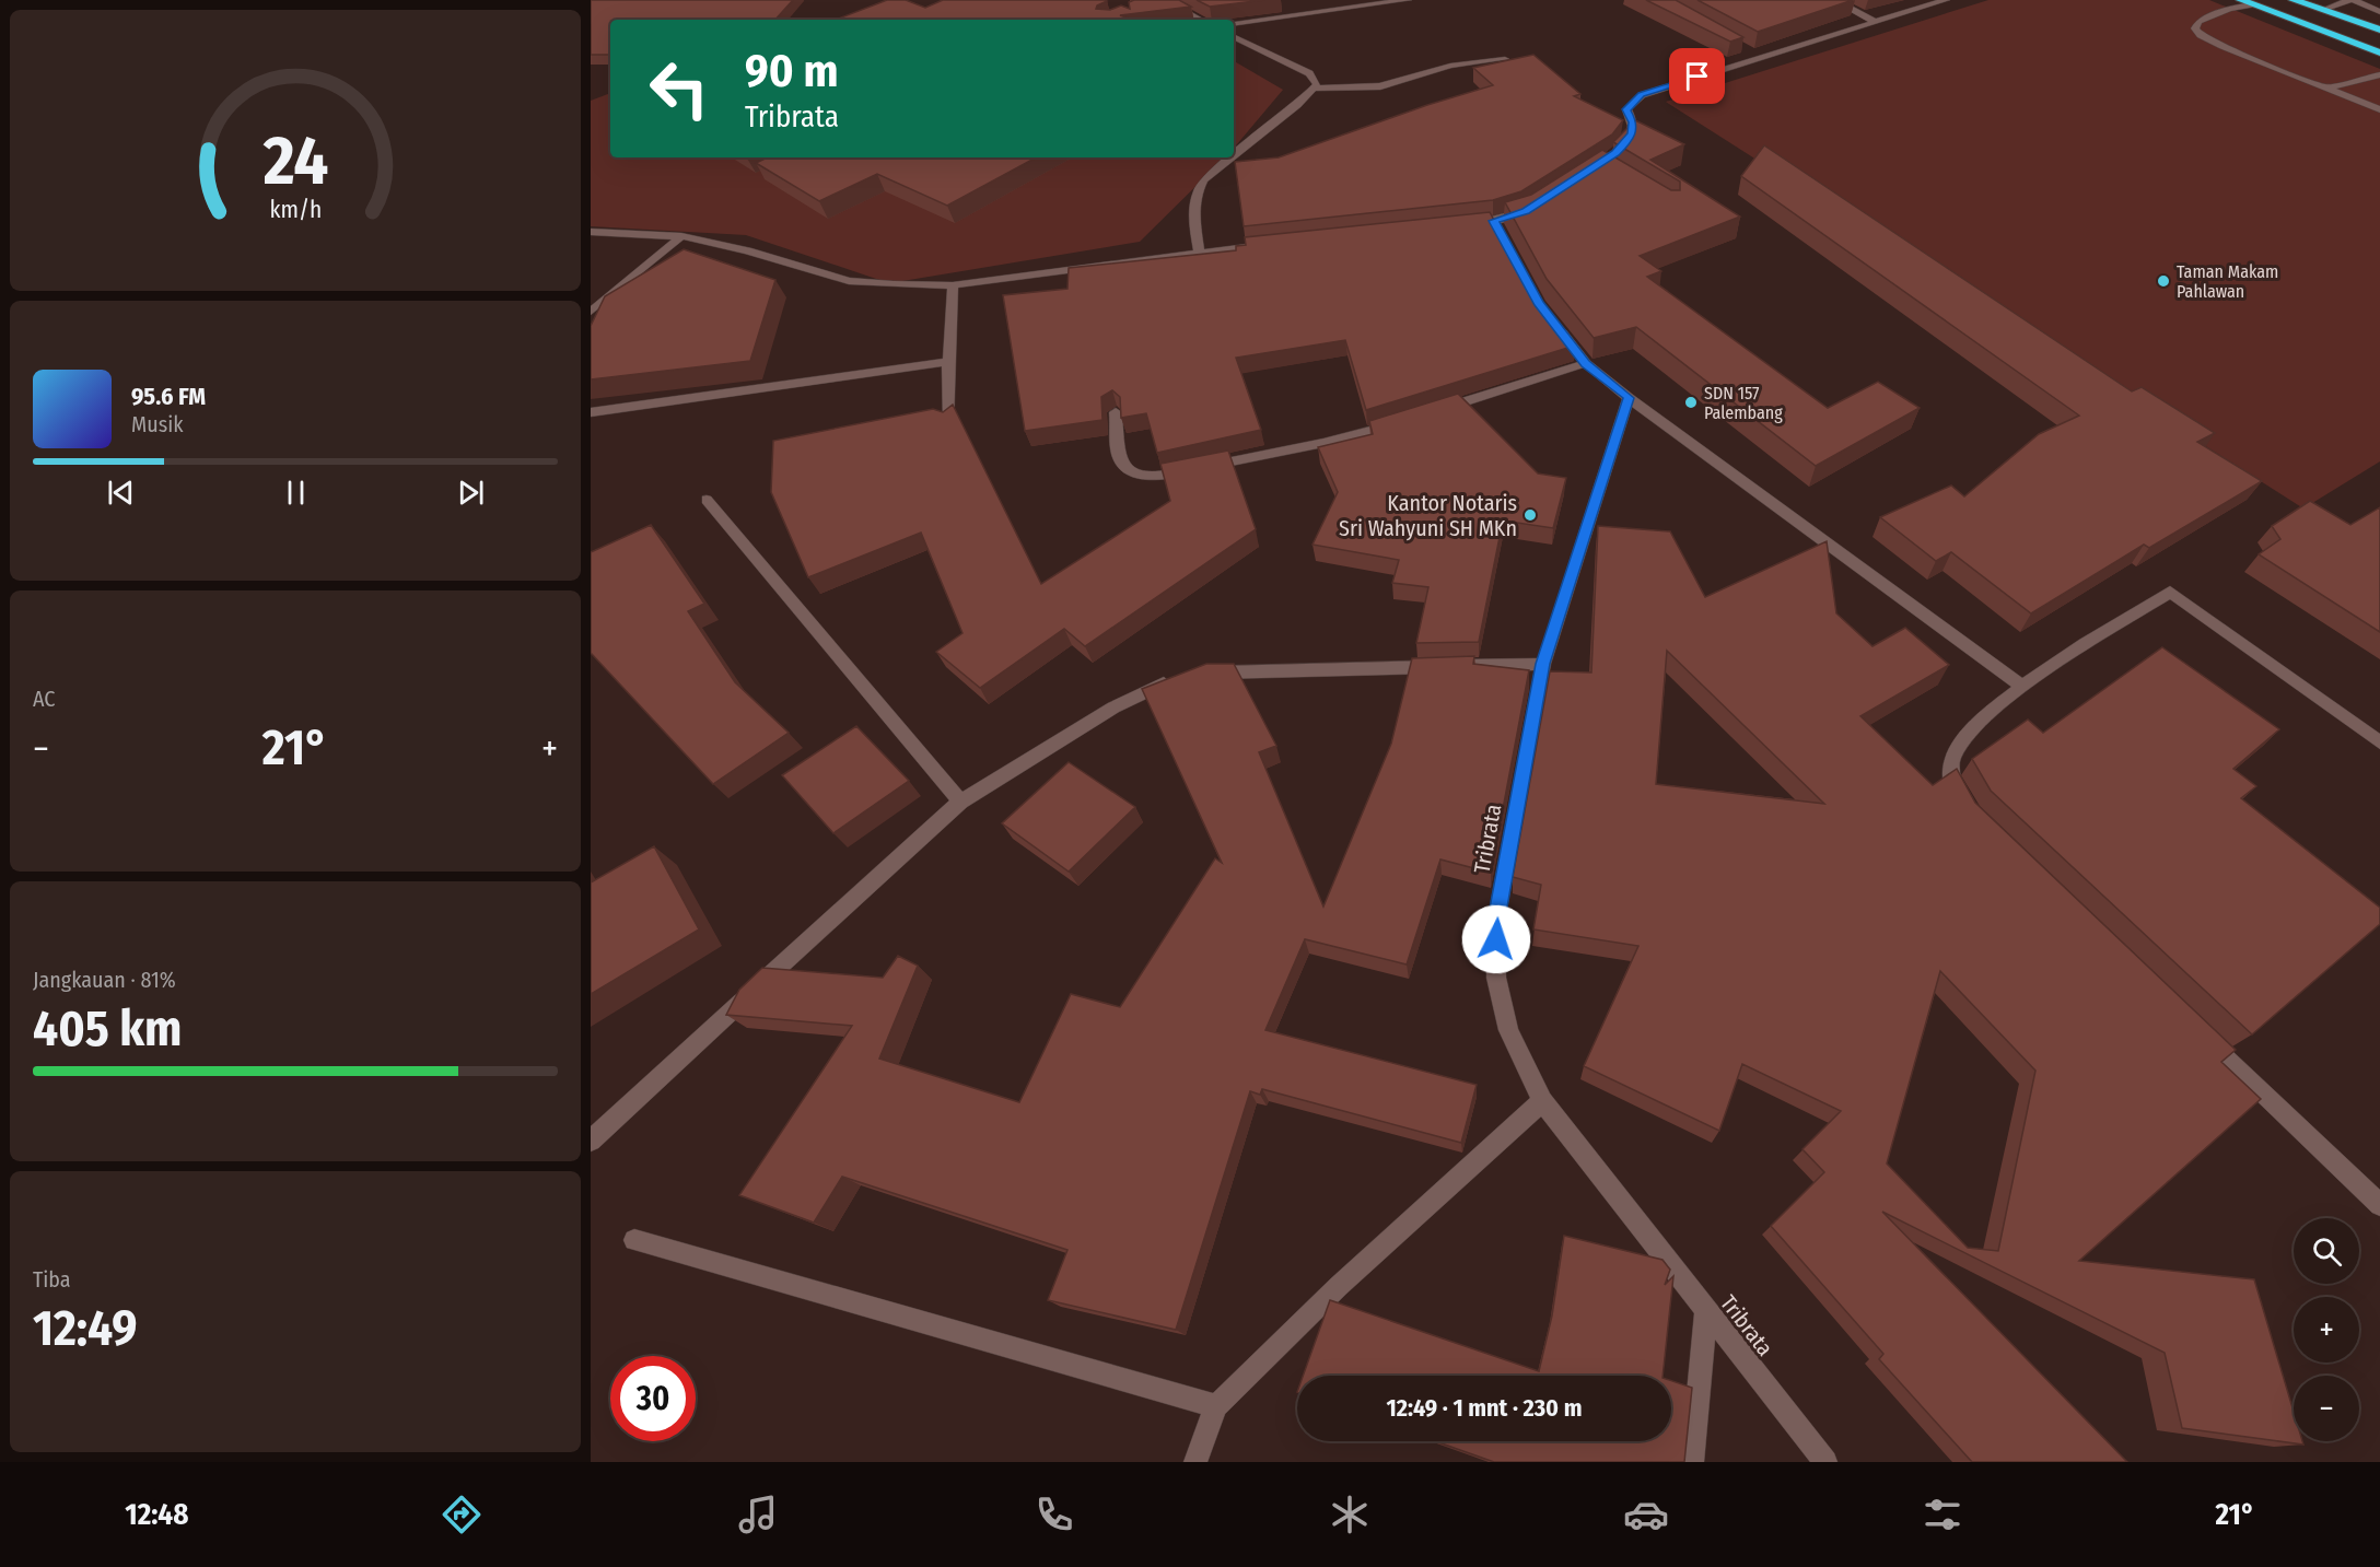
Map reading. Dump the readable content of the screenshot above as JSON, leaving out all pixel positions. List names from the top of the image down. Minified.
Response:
{"streets":{"street":["Tribrata"]},"places":["Taman Makam Pahlawan","SDN 157 Palembang","Kantor Notaris Sri Wahyuni SH MKn"],"page":{"turn":["90 m","Tribrata"],"song":["95.6 FM","Musik"],"tile":["AC",["Jangkauan · 81%","405 km"],["Tiba","12:49"]],"heat":["−","21°","+"],"map_buttons":["+","−"],"limit":"30","trip":"12:49 · 1 mnt · 230 m","tabs":["12:48","21°"],"gauge":["24","km/h"]}}
